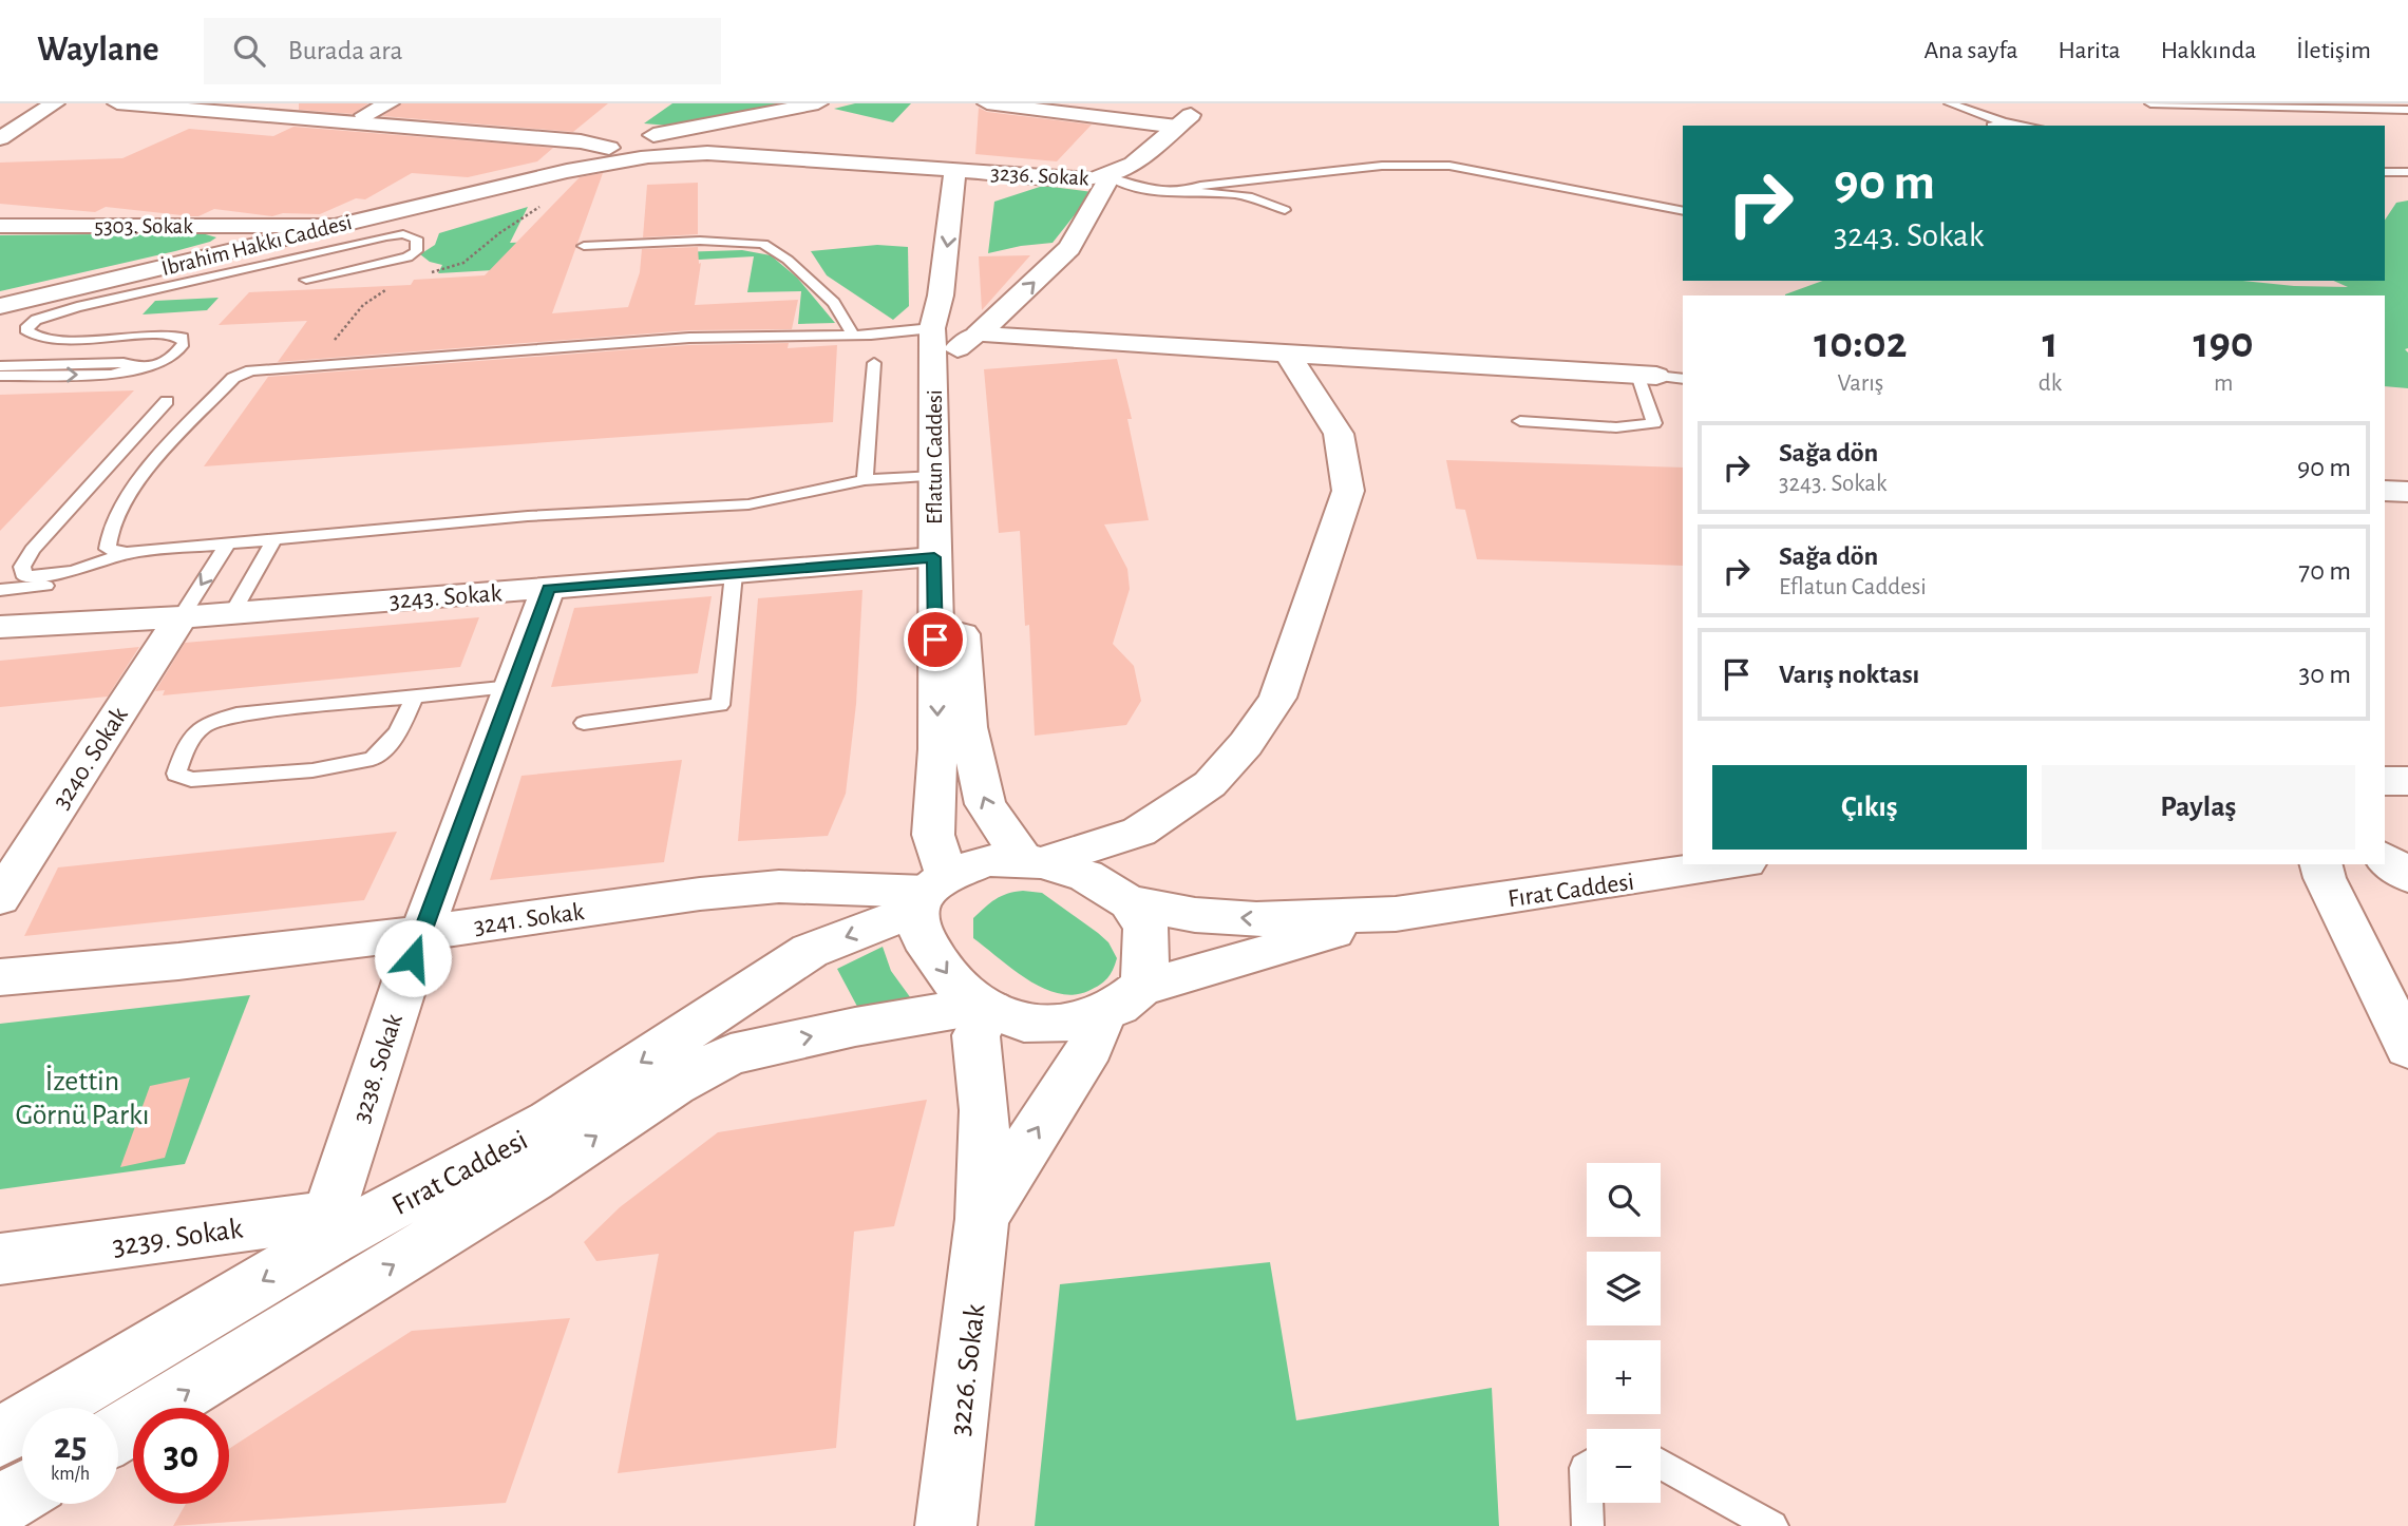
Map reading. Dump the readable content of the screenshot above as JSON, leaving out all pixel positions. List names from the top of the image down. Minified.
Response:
{"streets":{"street":["3236. Sokak","5303. Sokak","İbrahim Hakkı Caddesi","Eflatun Caddesi","3243. Sokak","3240. Sokak","Fırat Caddesi","3241. Sokak","3238. Sokak","3239. Sokak","3226. Sokak"]},"crossings":[["3236. Sokak","Eflatun Caddesi"],["5303. Sokak","İbrahim Hakkı Caddesi"],["Eflatun Caddesi","3243. Sokak"],["Eflatun Caddesi","Fırat Caddesi"],["Eflatun Caddesi","3241. Sokak"],["Eflatun Caddesi","3226. Sokak"],["3243. Sokak","3240. Sokak"],["3243. Sokak","3238. Sokak"],["Fırat Caddesi","3241. Sokak"],["Fırat Caddesi","3238. Sokak"],["Fırat Caddesi","3239. Sokak"],["Fırat Caddesi","3226. Sokak"],["3241. Sokak","3238. Sokak"],["3241. Sokak","3226. Sokak"],["3238. Sokak","3239. Sokak"]],"parks":["İzettin Görnü Parkı"],"page":{"header":"Waylane","search":"Burada ara","nav":["Ana sayfa","Harita","Hakkında","İletişim"],"turn":["90 m","3243. Sokak"],"eta":["10:02","Varış","1","dk","190","m"],"list":[{"name":"Sağa dön","note":"3243. Sokak","value":"90 m"},{"name":"Sağa dön","note":"Eflatun Caddesi","value":"70 m"},{"name":"Varış noktası","value":"30 m"}],"buttons":["Çıkış","Paylaş"],"map_buttons":["+","−"],"speed":"25 km/h","limit":"30"}}
